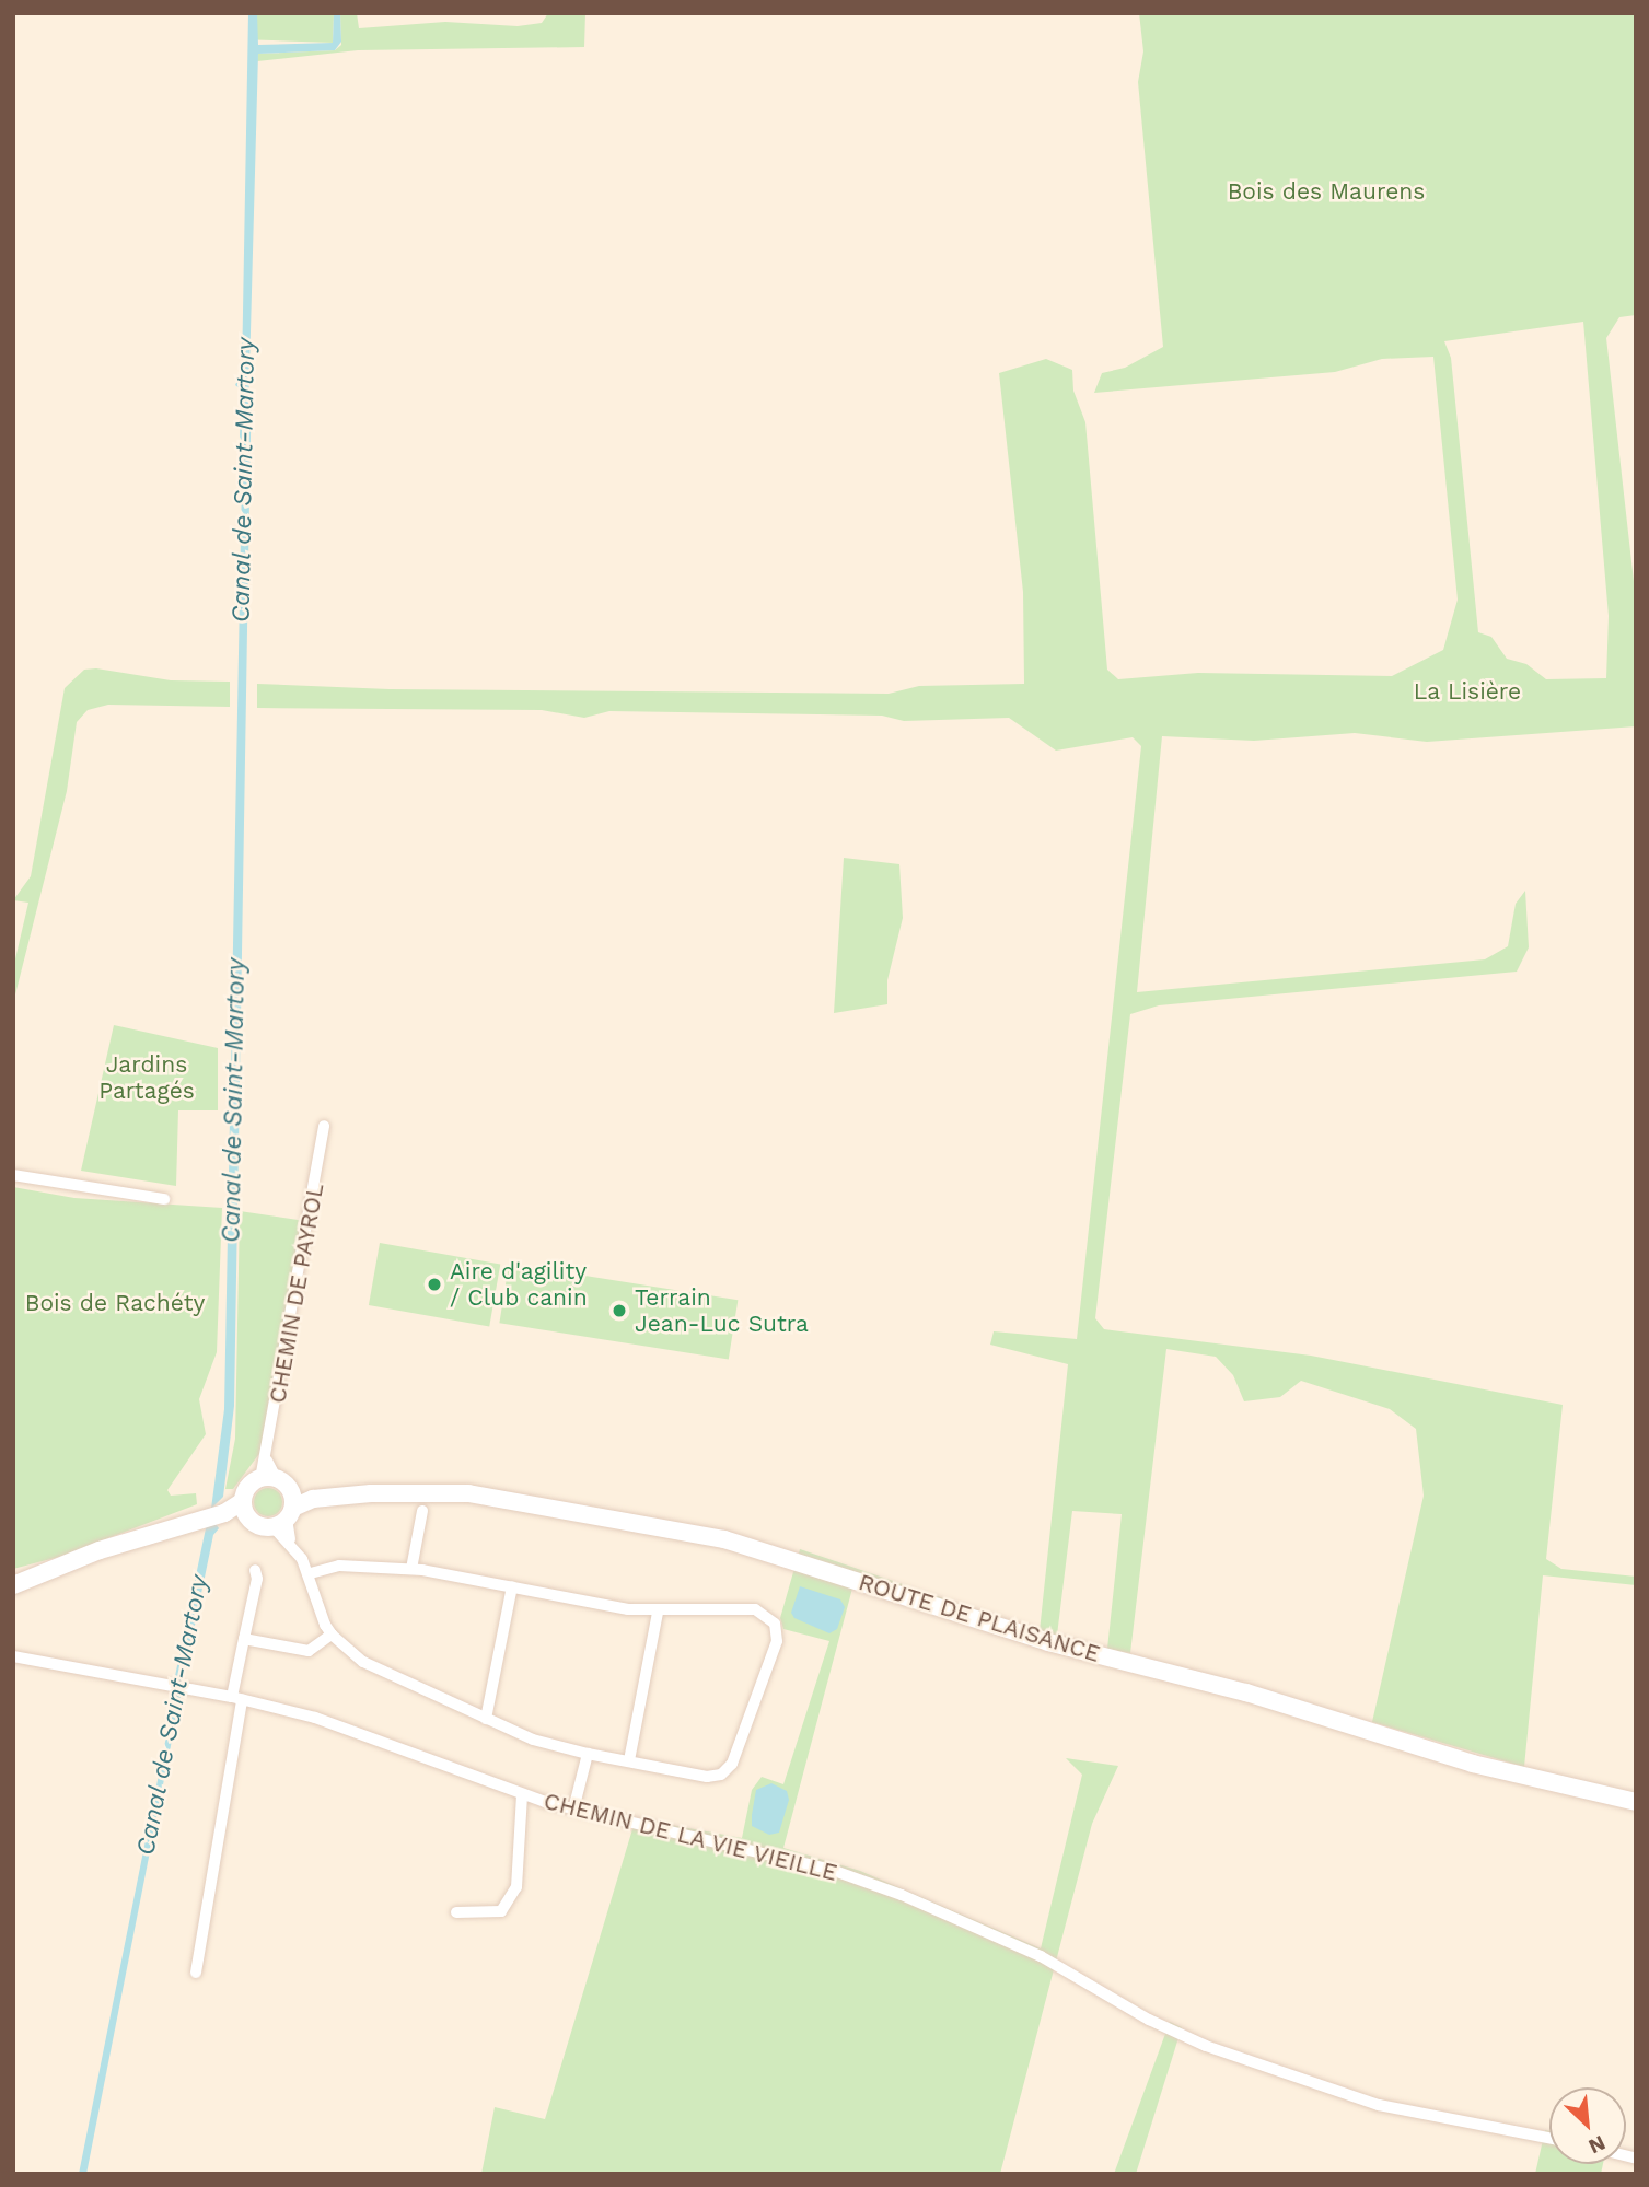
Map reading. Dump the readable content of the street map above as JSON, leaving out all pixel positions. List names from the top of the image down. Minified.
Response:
{"streets":{"main road":["ROUTE DE PLAISANCE"],"street":["CHEMIN DE PAYROL","CHEMIN DE LA VIE VIEILLE"]},"water":["Canal de Saint-Martory"],"parks":["Bois des Maurens","La Lisière","Jardins Partagés","Bois de Rachéty"],"places":["Aire d'agility / Club canin","Terrain Jean-Luc Sutra"],"north":"bottom right"}
